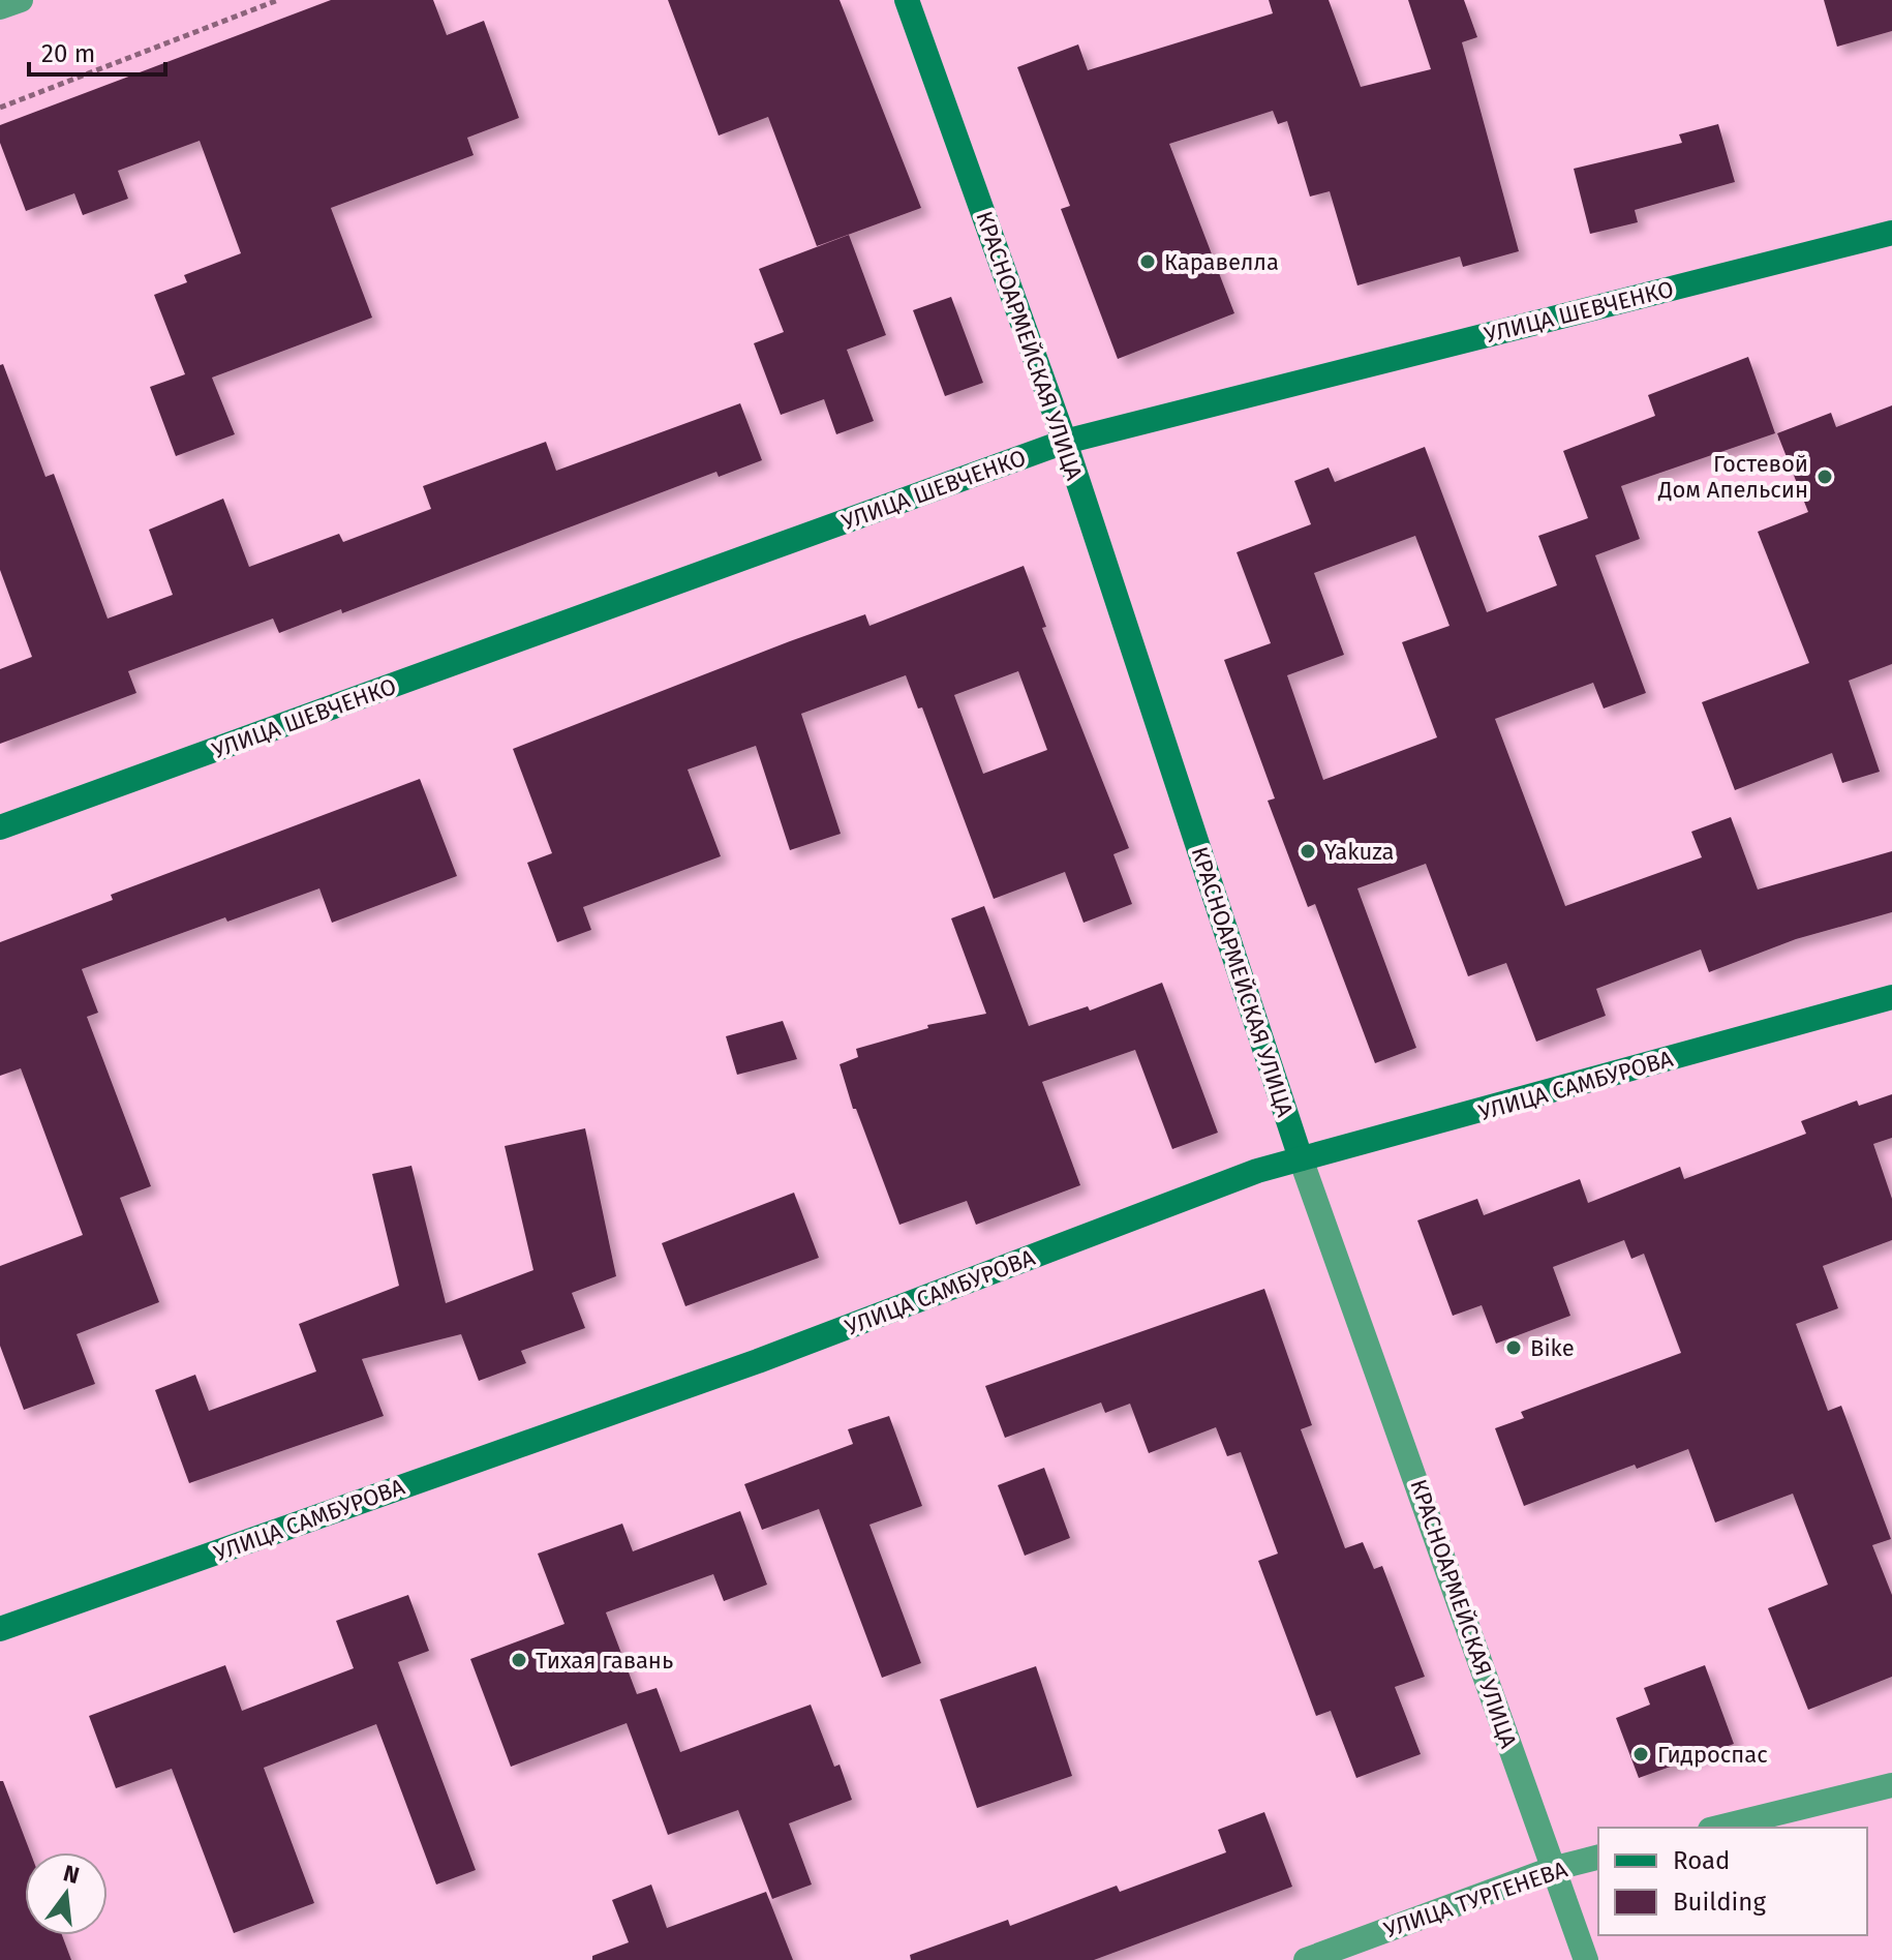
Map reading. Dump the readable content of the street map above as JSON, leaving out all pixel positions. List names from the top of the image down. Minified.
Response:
{"streets":{"street":["УЛИЦА ШЕВЧЕНКО","КРАСНОАРМЕЙСКАЯ УЛИЦА","УЛИЦА САМБУРОВА","УЛИЦА ТУРГЕНЕВА"]},"crossings":[["УЛИЦА ШЕВЧЕНКО","КРАСНОАРМЕЙСКАЯ УЛИЦА"],["КРАСНОАРМЕЙСКАЯ УЛИЦА","УЛИЦА САМБУРОВА"],["КРАСНОАРМЕЙСКАЯ УЛИЦА","УЛИЦА ТУРГЕНЕВА"]],"places":["Каравелла","Гостевой Дом Апельсин","Yakuza","Bike","Тихая гавань","Гидроспас"],"legend":["Road","Building"],"scale_bar":"20 m","north":"top"}
